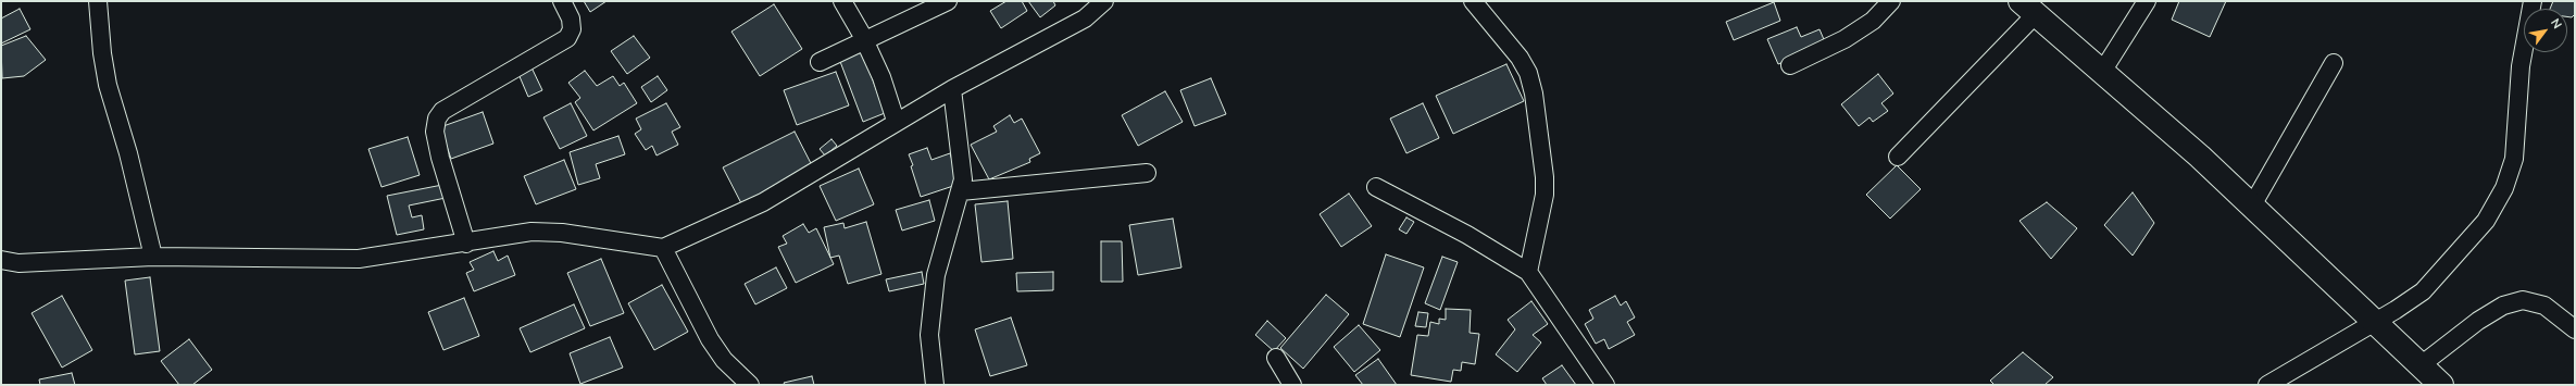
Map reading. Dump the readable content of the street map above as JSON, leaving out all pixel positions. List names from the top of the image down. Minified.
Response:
{"north":"top right"}
